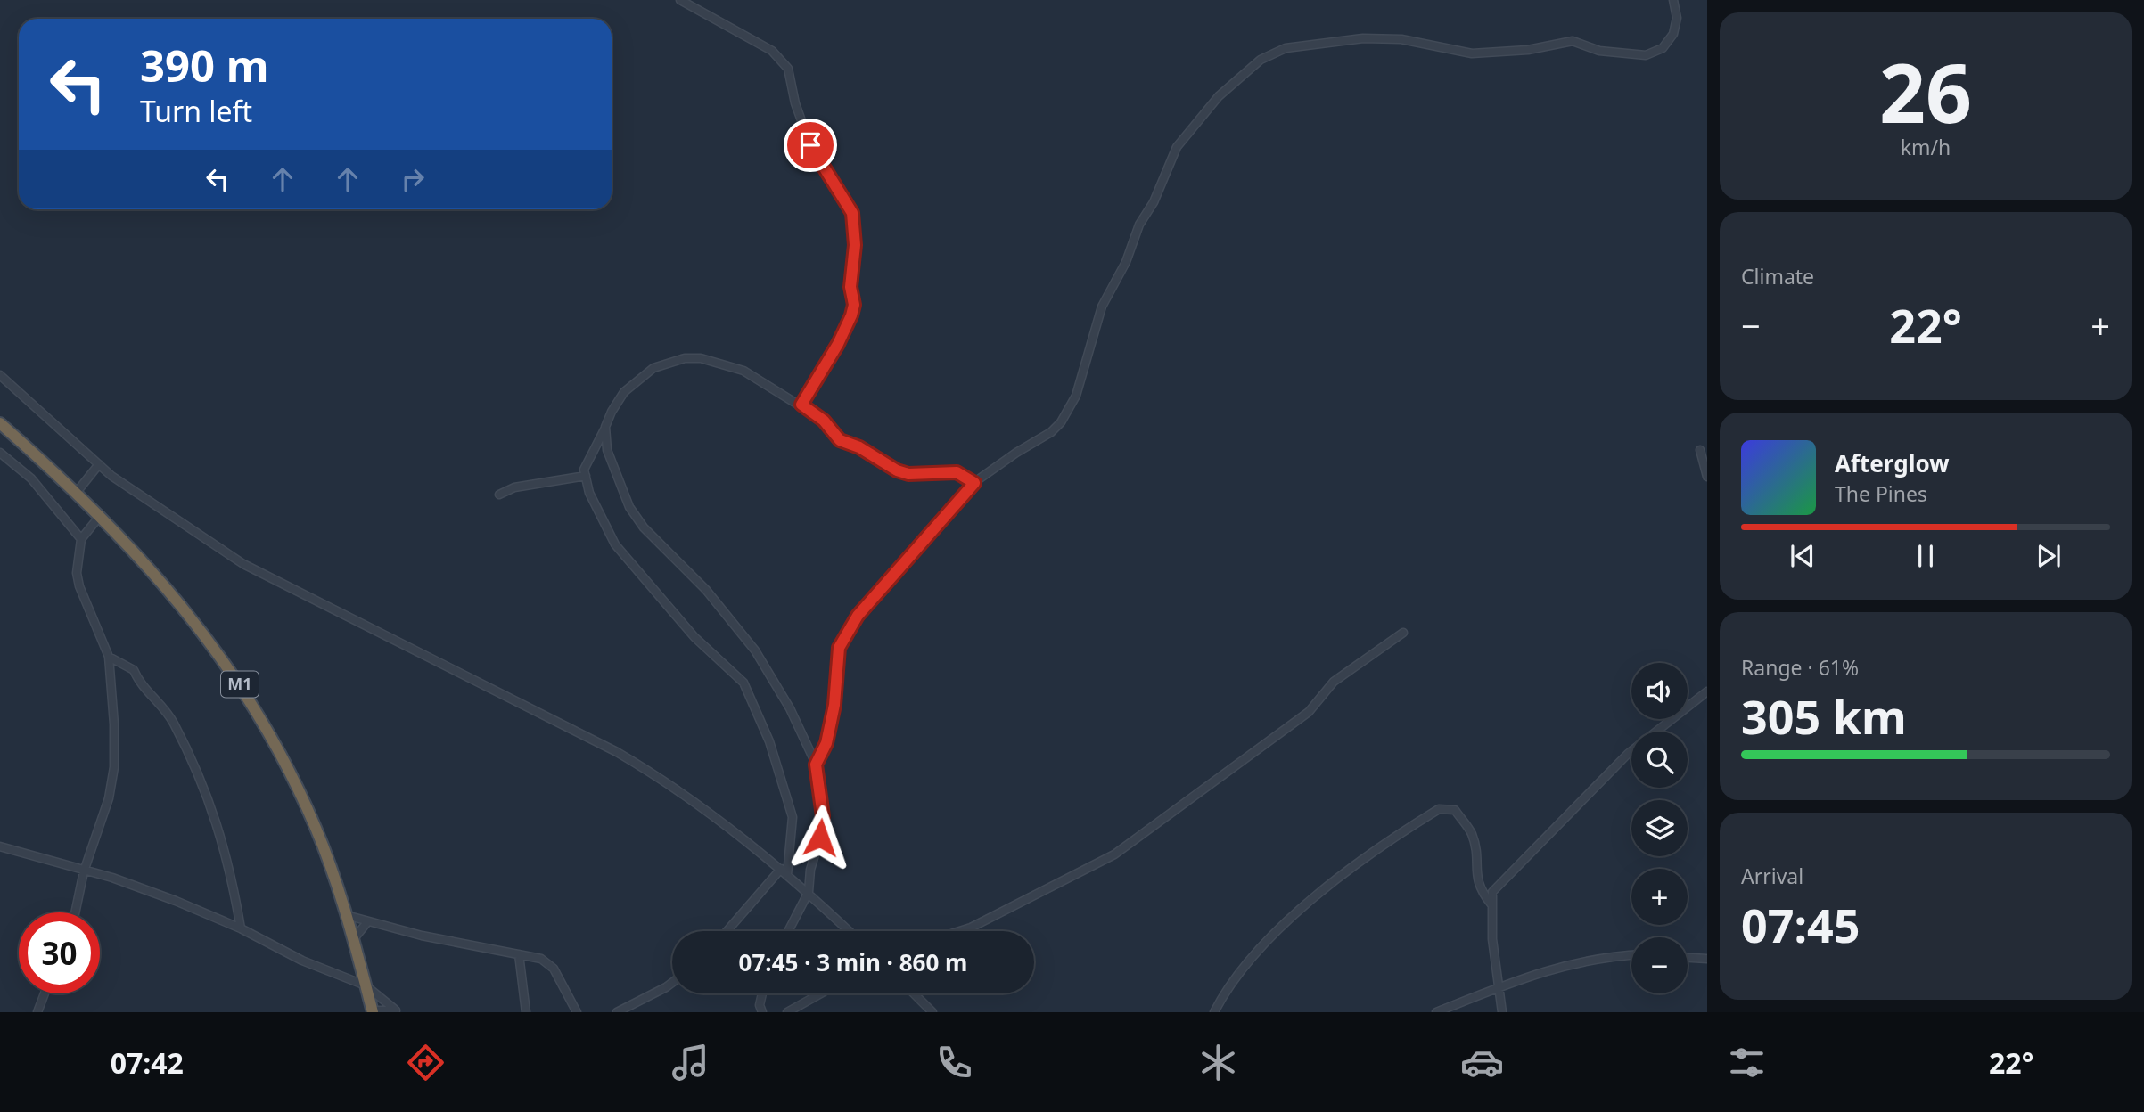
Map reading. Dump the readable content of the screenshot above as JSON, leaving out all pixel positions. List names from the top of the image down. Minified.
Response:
{"streets":{"highway":["M1"]},"page":{"tile":[["26","km/h"],"Climate",["Range · 61%","305 km"],["Arrival","07:45"]],"turn":["390 m","Turn left"],"heat":["−","22°","+"],"song":["Afterglow","The Pines"],"map_buttons":["+","−"],"limit":"30","trip":"07:45 · 3 min · 860 m","tabs":["07:42","22°"]}}
